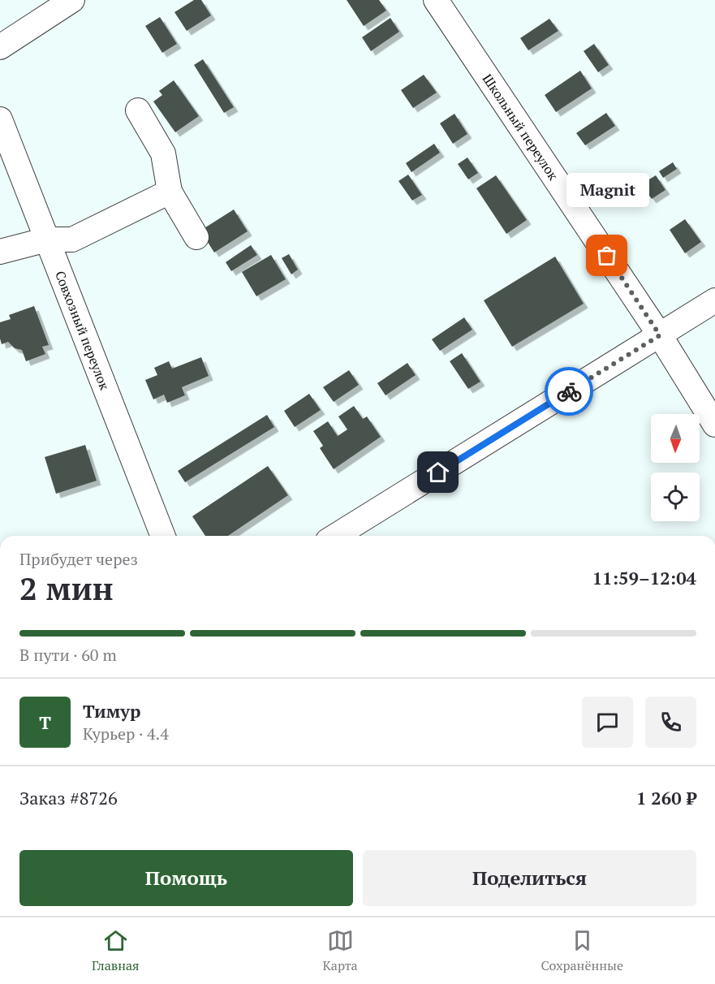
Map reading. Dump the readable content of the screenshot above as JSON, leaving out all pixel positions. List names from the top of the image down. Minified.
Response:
{"streets":{"street":["Школьный переулок","Совхозный переулок"]},"places":["Magnit"],"north":"bottom","page":{"bubble":"Magnit","heading":["2 мин","Прибудет через","11:59–12:04"],"panel":["Тимур","Курьер · 4.4","Заказ #8726","1 260 ₽"],"bar":"В пути · 60 m","round":"Т","buttons":["Помощь","Поделиться"],"tabs":["Главная","Карта","Сохранённые"]}}
